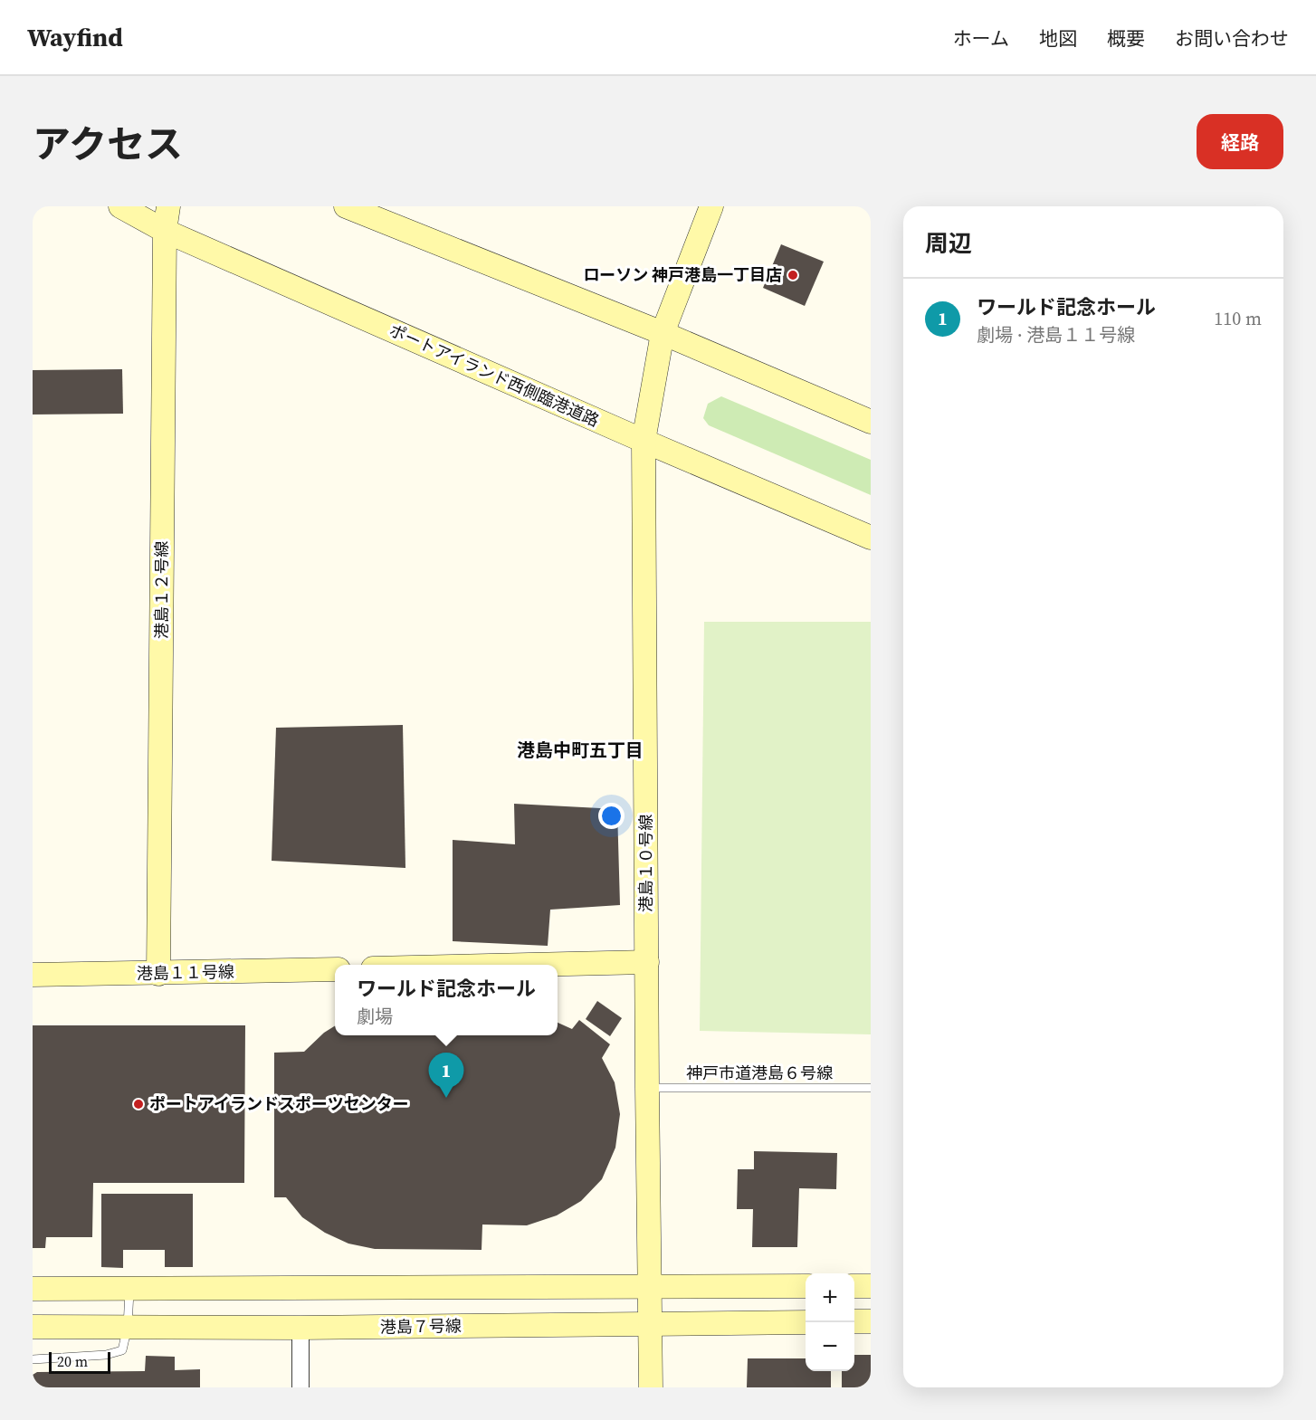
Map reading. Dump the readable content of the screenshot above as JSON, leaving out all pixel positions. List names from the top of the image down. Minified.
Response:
{"streets":{"street":["ポートアイランド西側臨港道路","港島１２号線","港島１０号線","港島１１号線","港島７号線"],"lane":["神戸市道港島６号線"]},"crossings":[["ポートアイランド西側臨港道路","港島１２号線"],["ポートアイランド西側臨港道路","港島１０号線"],["港島１２号線","港島１１号線"],["港島１０号線","神戸市道港島６号線"],["港島１０号線","港島７号線"]],"districts":["港島中町五丁目"],"places":["ローソン 神戸港島一丁目店","ポートアイランドスポーツセンター"],"scale_bar":"20 m","page":{"header":"Wayfind","nav":["ホーム","地図","概要","お問い合わせ"],"title":"アクセス","buttons":"経路","heading":"周辺","list":[{"mark":"1","name":"ワールド記念ホール","note":"劇場 · 港島１１号線","value":"110 m"}],"popup":["ワールド記念ホール","劇場"],"pins":"1","map_buttons":["+","−"],"scale":"20 m"}}
